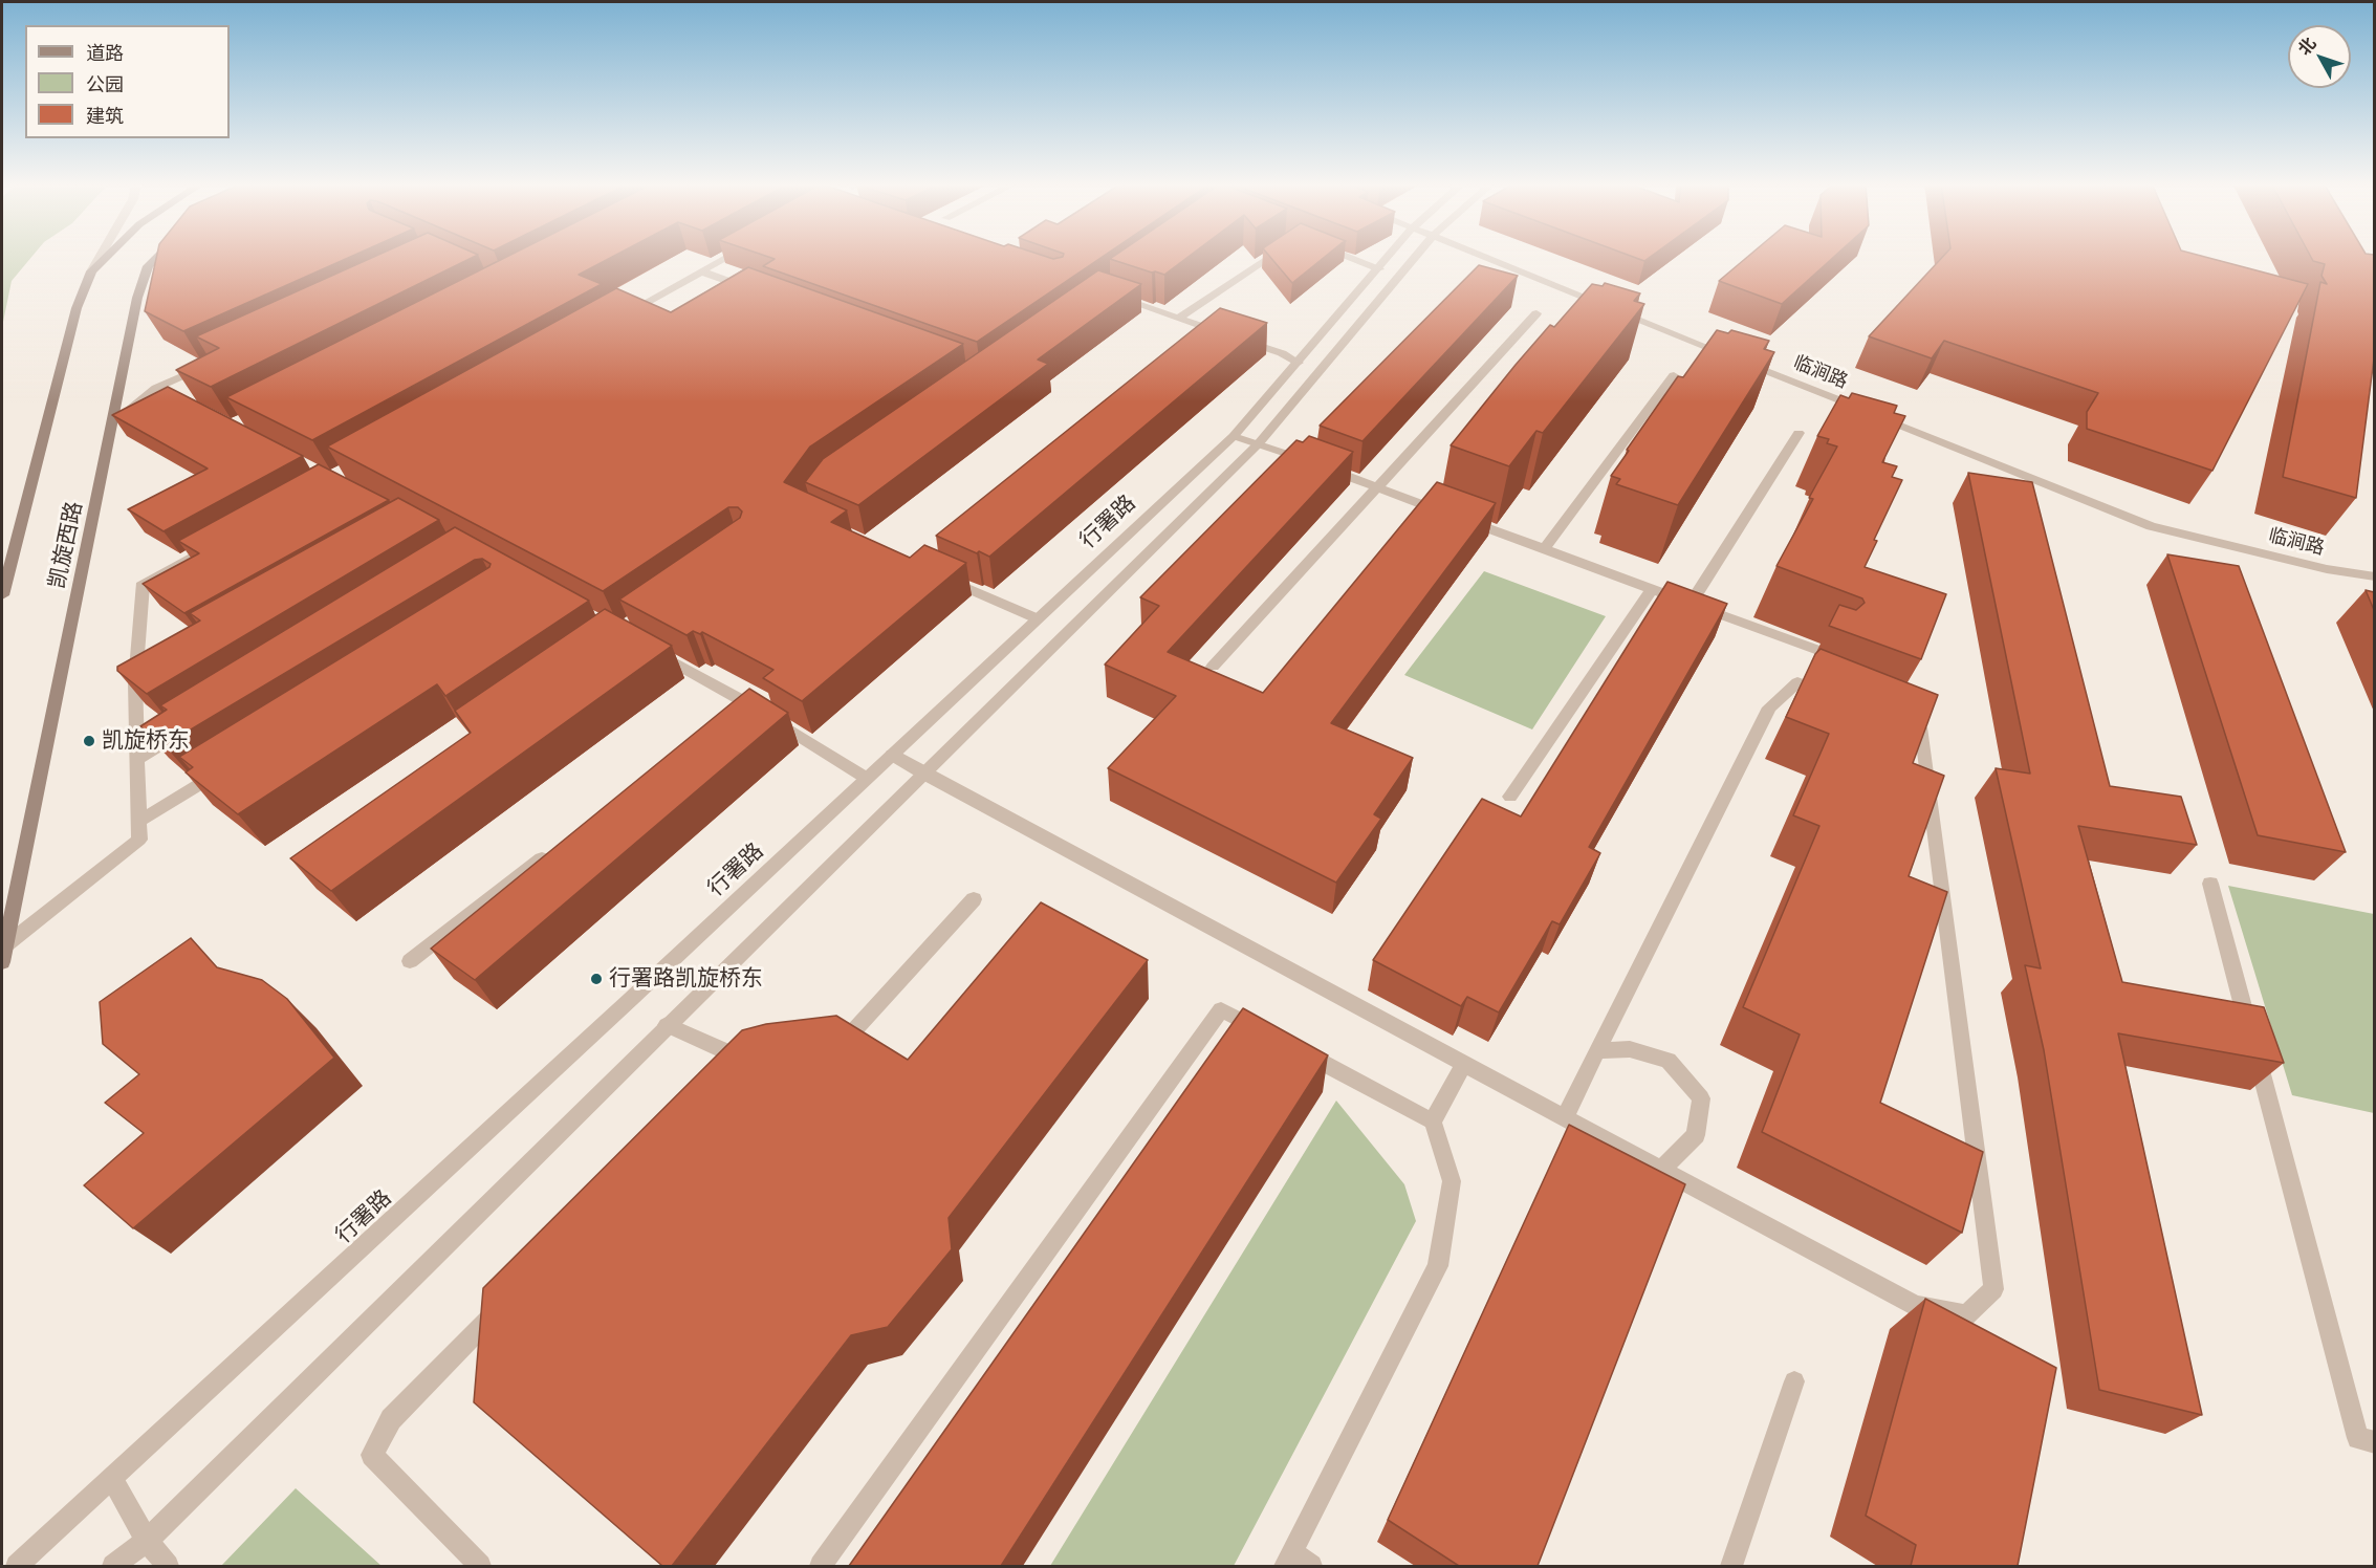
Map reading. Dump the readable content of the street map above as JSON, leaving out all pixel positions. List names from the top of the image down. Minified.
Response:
{"streets":{"main road":["凯旋西路"],"street":["临涧路","行署路"]},"places":["凯旋桥东","行署路凯旋桥东"],"legend":["道路","公园","建筑"],"north":"top left"}
